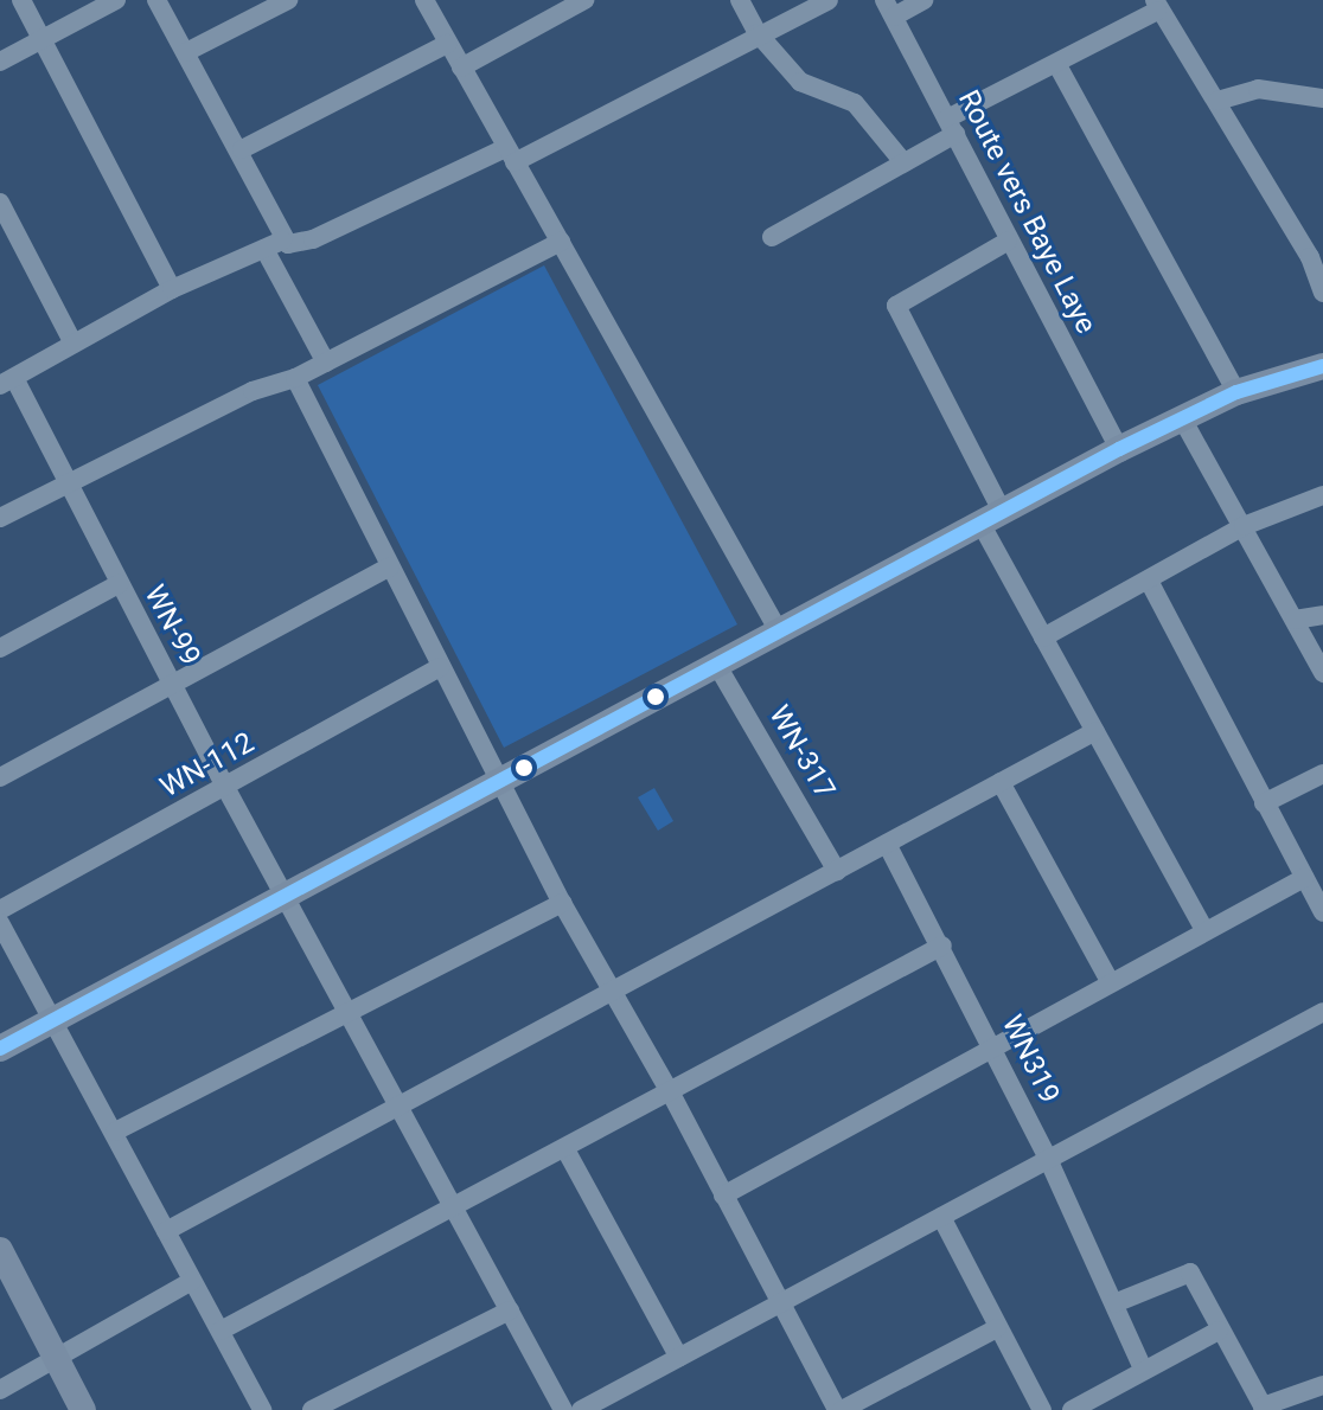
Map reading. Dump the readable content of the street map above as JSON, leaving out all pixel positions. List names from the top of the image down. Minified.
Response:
{"streets":{"street":["Route vers Baye Laye","WN-99","WN-317","WN-112","WN319"]},"crossings":[["WN-99","WN-112"]]}
